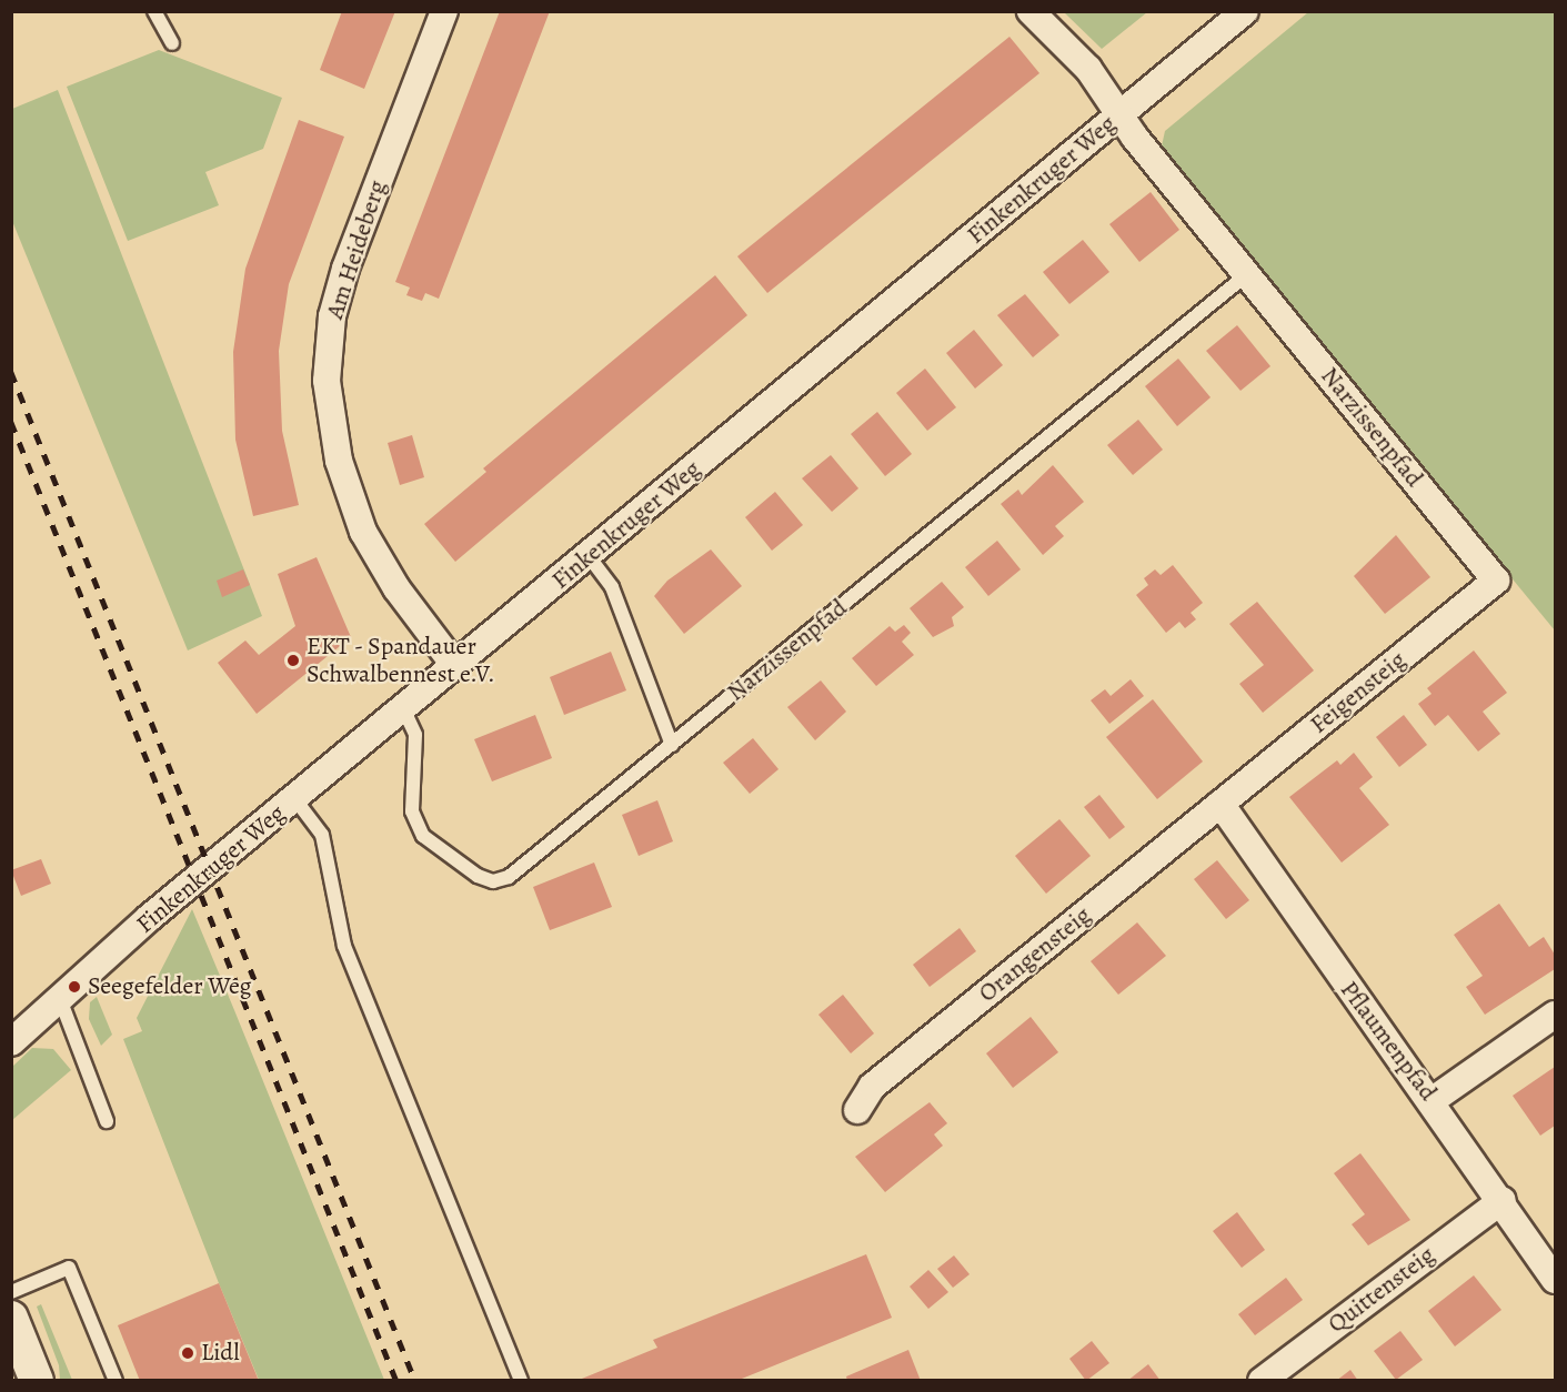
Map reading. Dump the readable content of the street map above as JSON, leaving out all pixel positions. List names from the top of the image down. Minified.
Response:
{"streets":{"street":["Finkenkruger Weg","Am Heideberg","Narzissenpfad","Feigensteig","Orangensteig","Pflaumenpfad","Quittensteig"]},"crossings":[["Finkenkruger Weg","Am Heideberg"],["Finkenkruger Weg","Narzissenpfad"],["Narzissenpfad","Feigensteig"],["Feigensteig","Orangensteig"],["Feigensteig","Pflaumenpfad"],["Orangensteig","Pflaumenpfad"],["Pflaumenpfad","Quittensteig"]],"places":["EKT - Spandauer Schwalbennest e.V.","Seegefelder Weg","Lidl"]}
